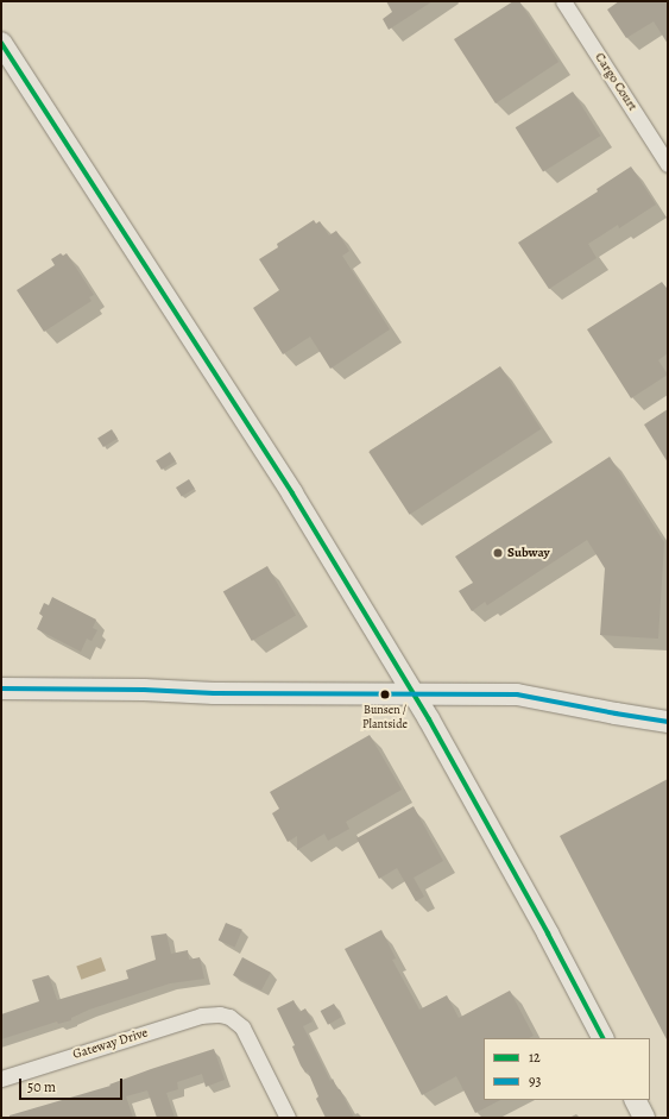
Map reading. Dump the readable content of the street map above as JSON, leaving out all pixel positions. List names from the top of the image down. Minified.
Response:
{"streets":{"street":["Cargo Court","Gateway Drive"]},"places":["Subway","Bunsen / Plantside"],"lines":["transit line 12","transit line 93"],"legend":["12","93"],"scale_bar":"50 m"}
